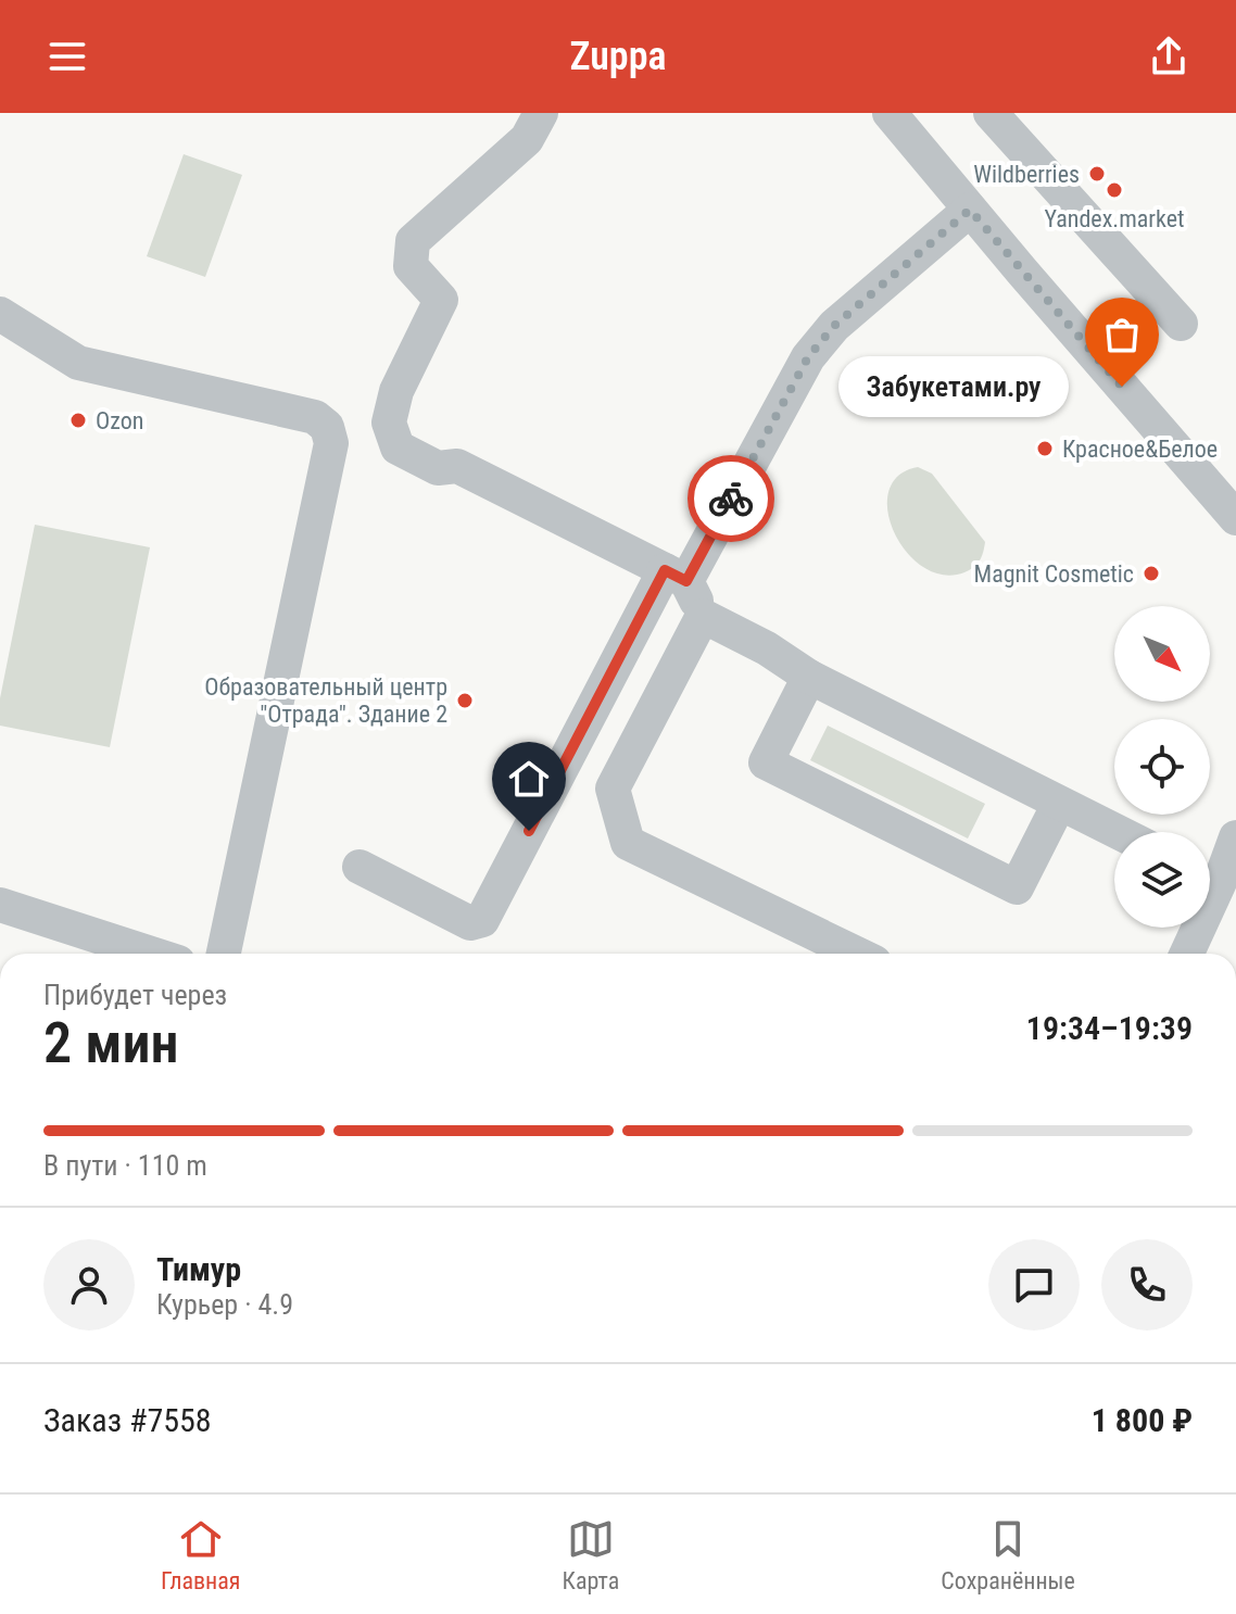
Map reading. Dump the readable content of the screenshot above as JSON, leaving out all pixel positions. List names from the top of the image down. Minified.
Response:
{"places":["Wildberries","Yandex.market","Забукетами.ру","Ozon","Красное&Белое","Magnit Cosmetic","Образовательный центр \"Отрада\". Здание 2"],"north":"bottom right","page":{"header":"Zuppa","bubble":"Забукетами.ру","heading":["2 мин","Прибудет через","19:34–19:39"],"panel":["Тимур","Курьер · 4.9","Заказ #7558","1 800 ₽"],"bar":"В пути · 110 m","tabs":["Главная","Карта","Сохранённые"]}}
